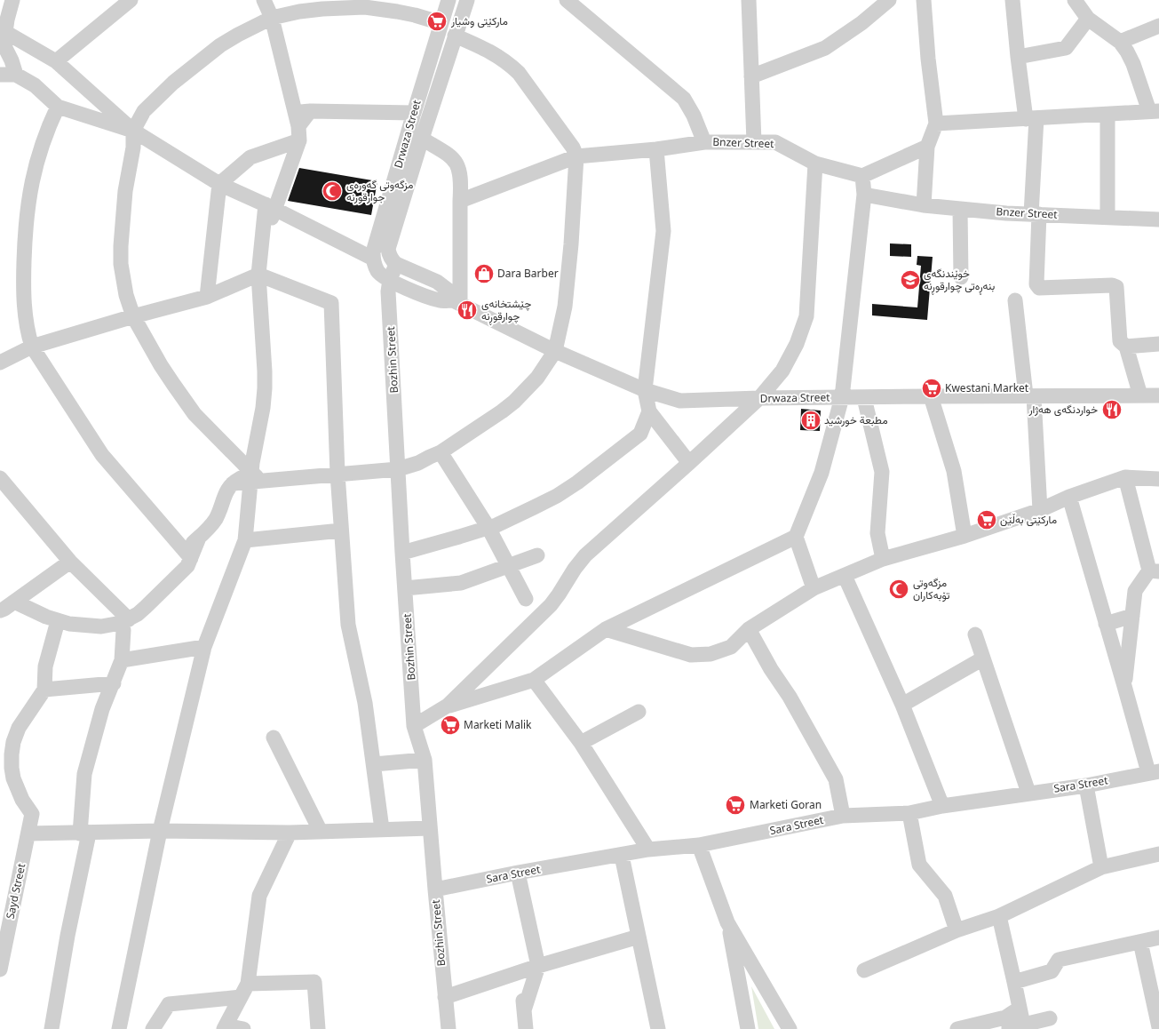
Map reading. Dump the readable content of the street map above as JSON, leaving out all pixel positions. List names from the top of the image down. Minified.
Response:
{"streets":{"street":["Drwaza Street","Bnzer Street","Bozhin Street","Sara Street","Sayd Street"]},"crossings":[["Drwaza Street","Bozhin Street"],["Bozhin Street","Sara Street"]],"places":{"supermarket":["مارکێتی وشیار","Kwestani Market","مارکێتی بەڵێن","Marketi Malik","Marketi Goran"],"mosque":["مزگەوتی گەورەی جوارقورنە","مزگەوتی تۆبەکاران"],"shop":["Dara Barber"],"school or university":["خوێندنگەی بنەڕەتی چوارقوڕنە"],"restaurant":["چێشتخانەی چوارقوڕنە","خواردنگەی هەژار"],"building":["مطبعة خورشيد"]}}
